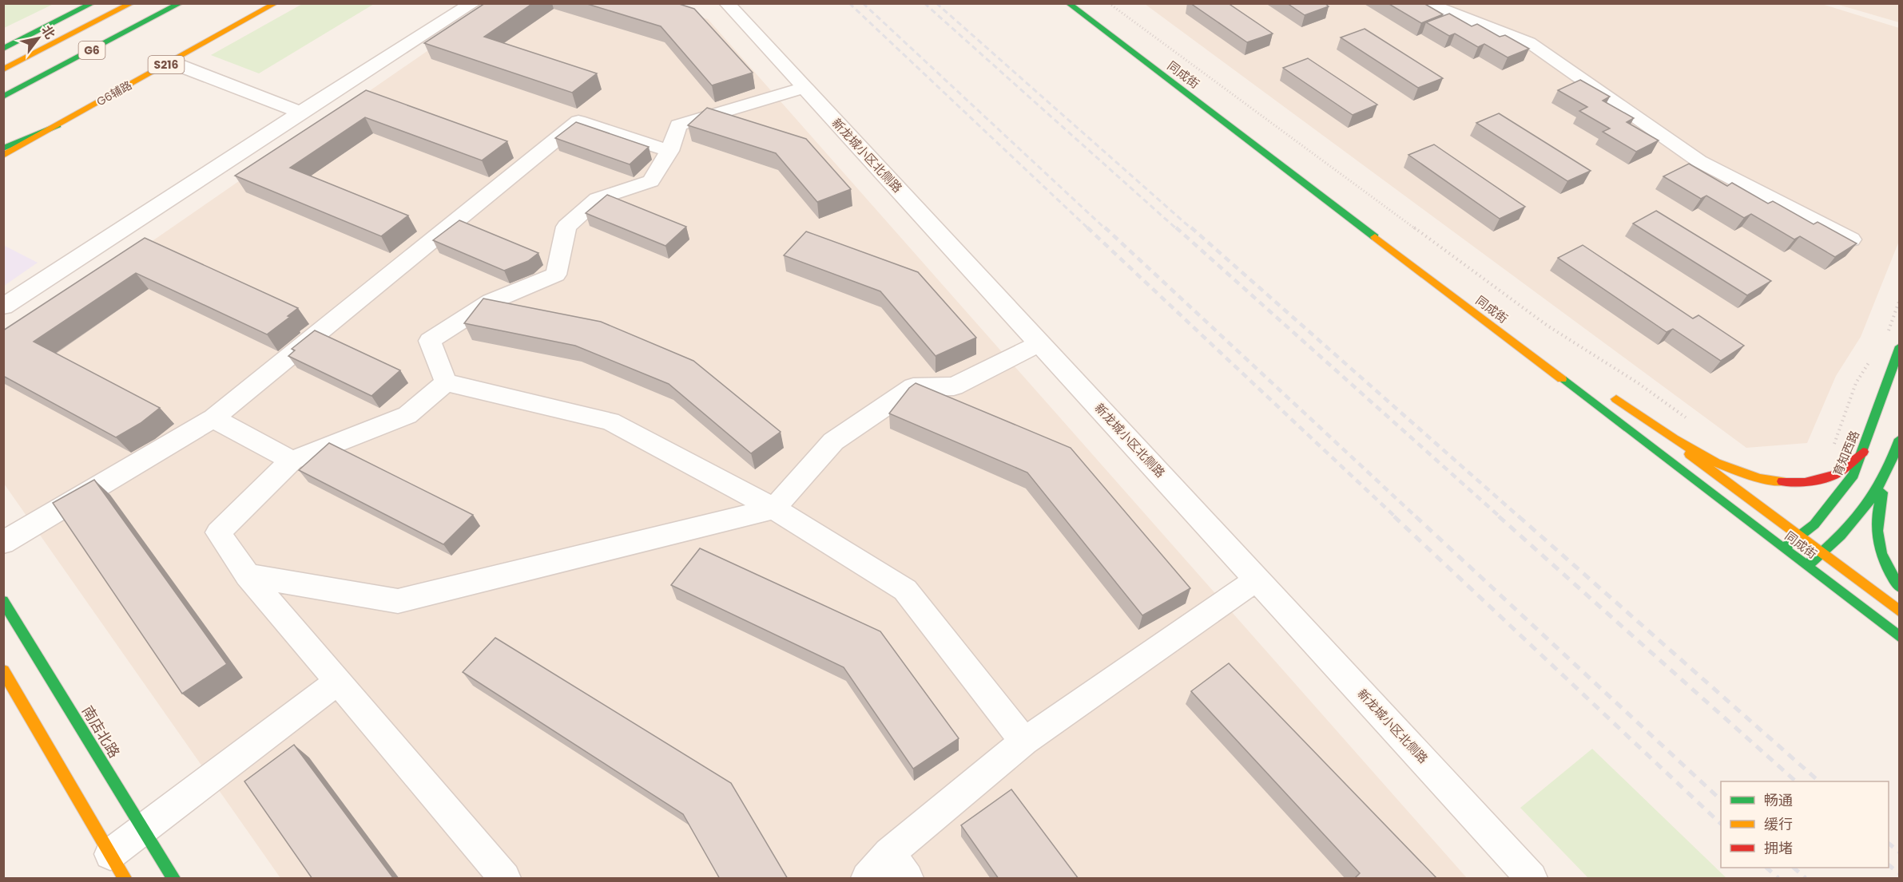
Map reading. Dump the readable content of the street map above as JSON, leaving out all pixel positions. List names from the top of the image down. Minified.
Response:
{"streets":{"main road":["G6","S216","同成街","G6辅路","育知西路","南店北路"],"street":["新龙城小区北侧路"]},"crossings":[["同成街","育知西路"]],"legend":["畅通","缓行","拥堵"],"north":"top right"}
